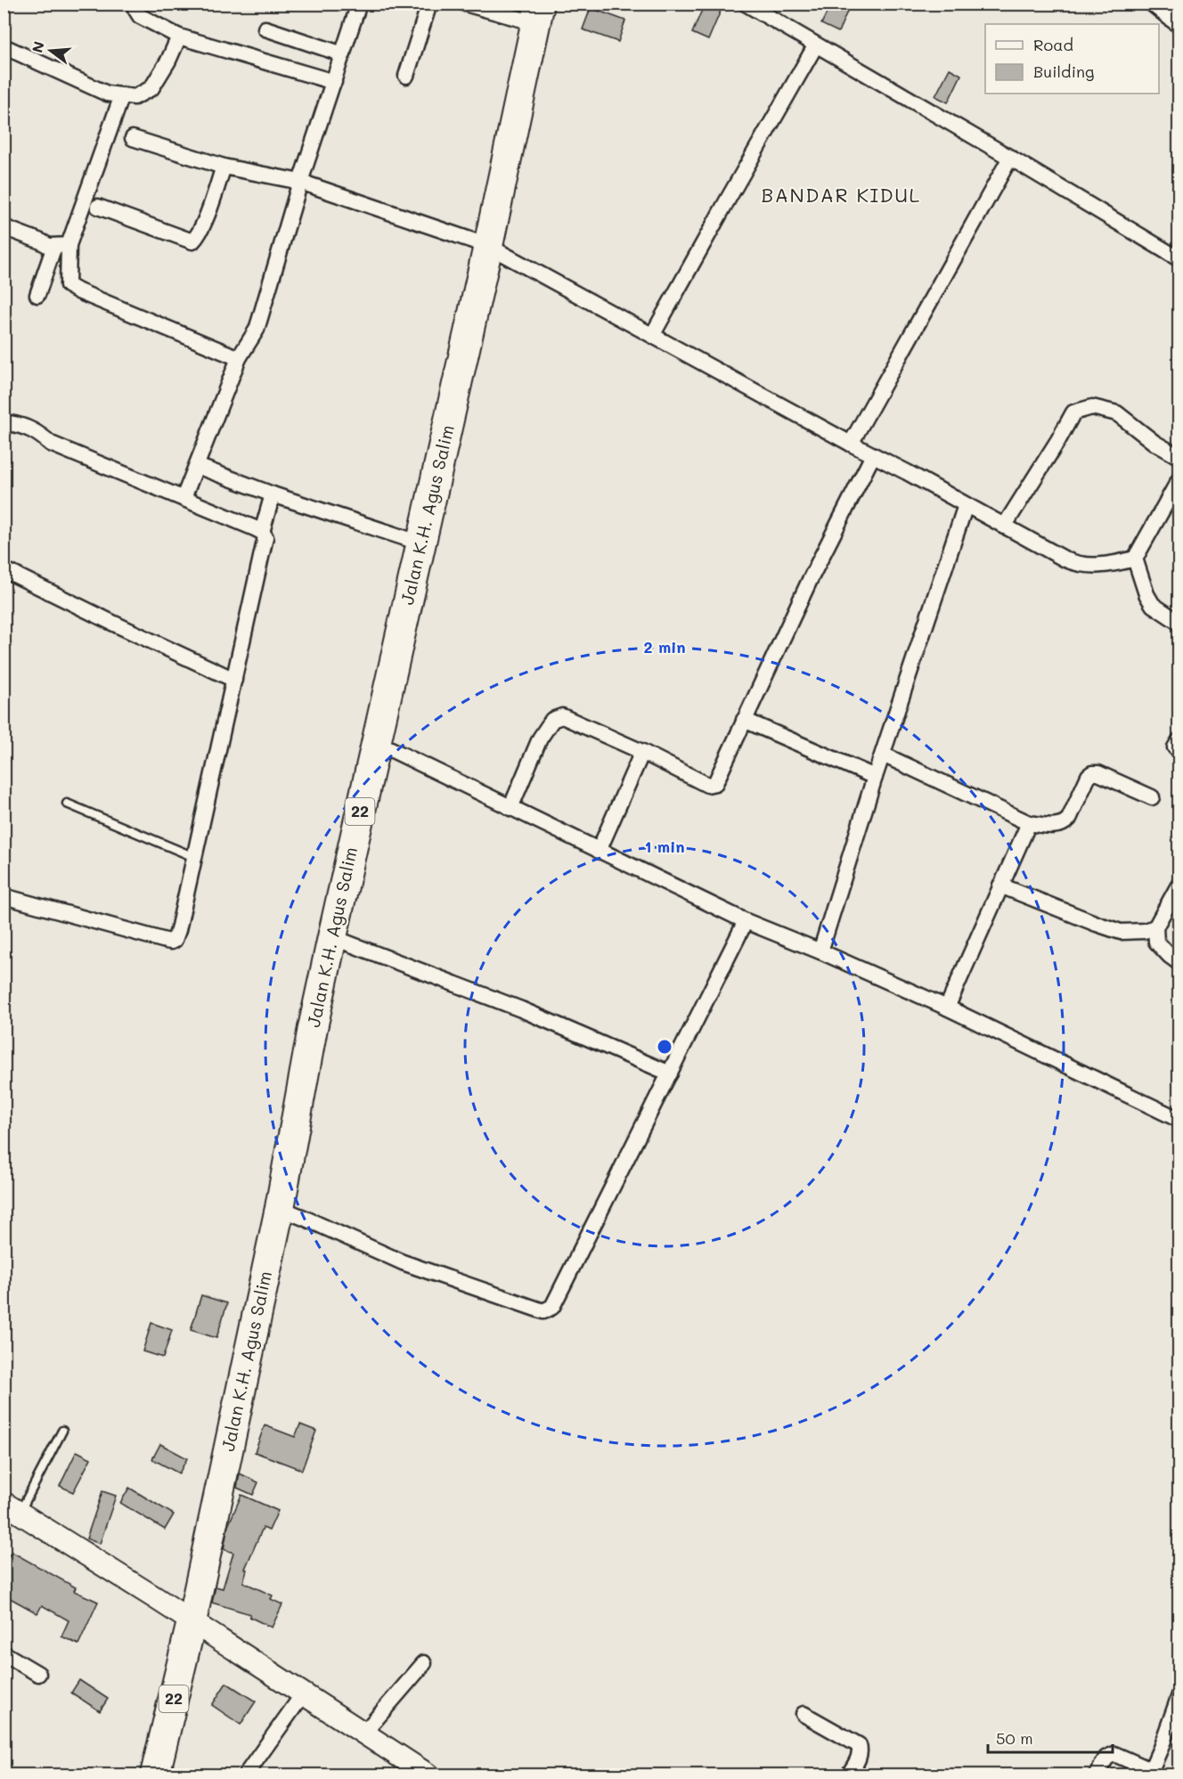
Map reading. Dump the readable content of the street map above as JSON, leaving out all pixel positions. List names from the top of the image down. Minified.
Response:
{"streets":{"highway":["Jalan K.H. Agus Salim","22"]},"crossings":[["Jalan K.H. Agus Salim","22"]],"districts":["BANDAR KIDUL"],"legend":["Road","Building"],"scale_bar":"50 m","north":"left","rings":["2 min","1 min"]}
